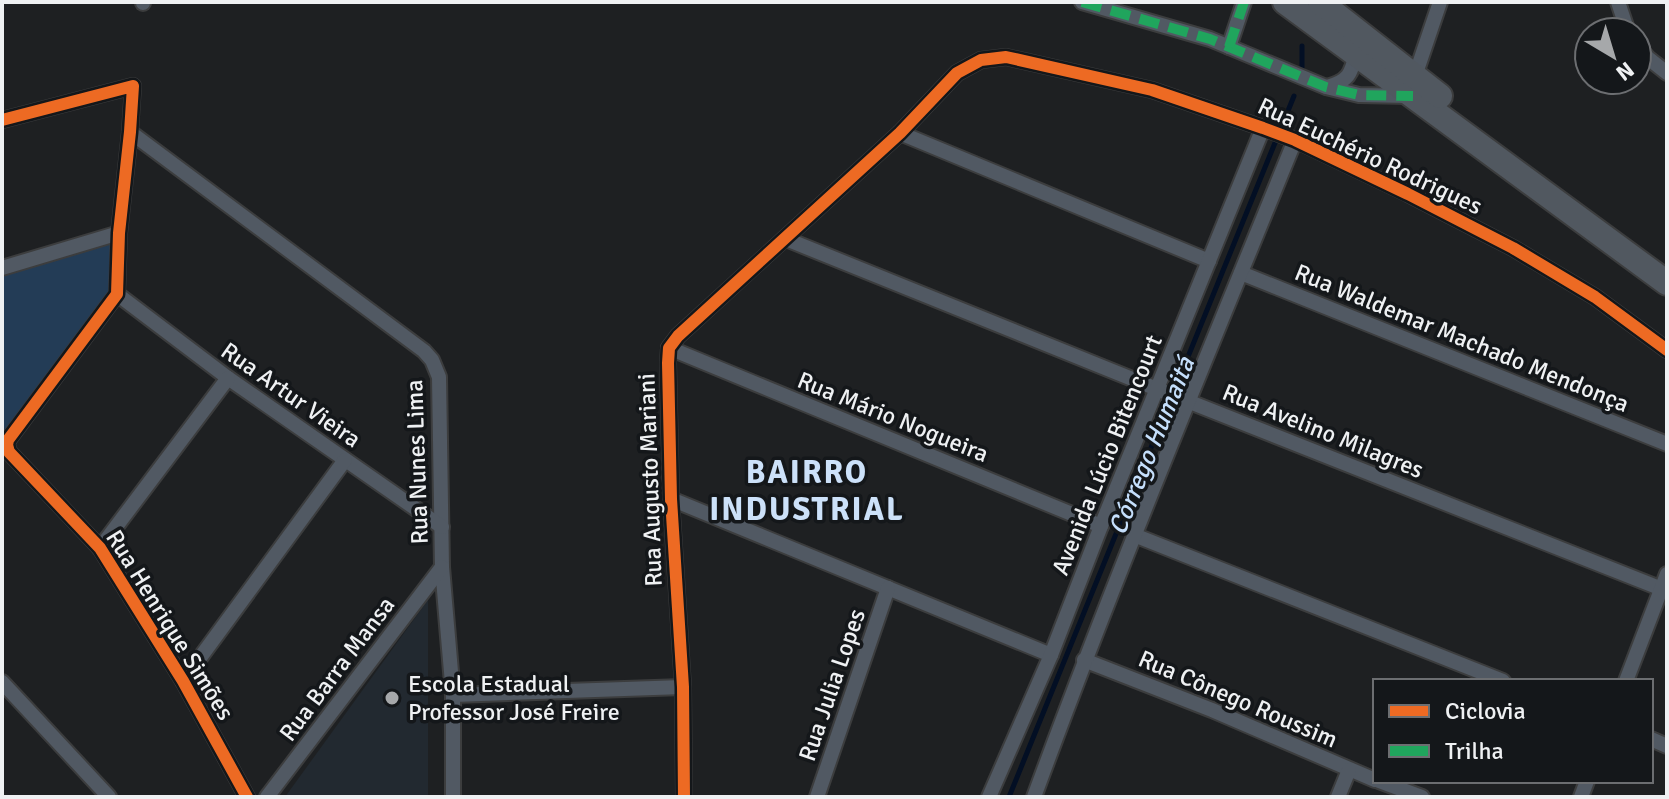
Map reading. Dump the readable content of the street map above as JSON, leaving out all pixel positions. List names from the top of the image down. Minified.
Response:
{"streets":{"street":["Rua Euchério Rodrigues","Rua Waldemar Machado Mendonça","Rua Artur Vieira","Rua Mário Nogueira","Rua Avelino Milagres","Avenida Lúcio Bitencourt","Rua Nunes Lima","Rua Augusto Mariani","Rua Henrique Simões","Rua Barra Mansa","Rua Julia Lopes","Rua Cônego Roussim"]},"crossings":[["Rua Euchério Rodrigues","Avenida Lúcio Bitencourt"],["Rua Euchério Rodrigues","Rua Augusto Mariani"],["Rua Artur Vieira","Rua Nunes Lima"],["Rua Artur Vieira","Rua Henrique Simões"],["Rua Mário Nogueira","Avenida Lúcio Bitencourt"],["Rua Mário Nogueira","Rua Augusto Mariani"],["Rua Avelino Milagres","Avenida Lúcio Bitencourt"],["Rua Avelino Milagres","Rua Augusto Mariani"],["Rua Nunes Lima","Rua Barra Mansa"]],"districts":["BAIRRO INDUSTRIAL"],"water":["Córrego Humaitá"],"places":["Escola Estadual Professor José Freire"],"legend":["Ciclovia","Trilha"],"north":"bottom right"}
